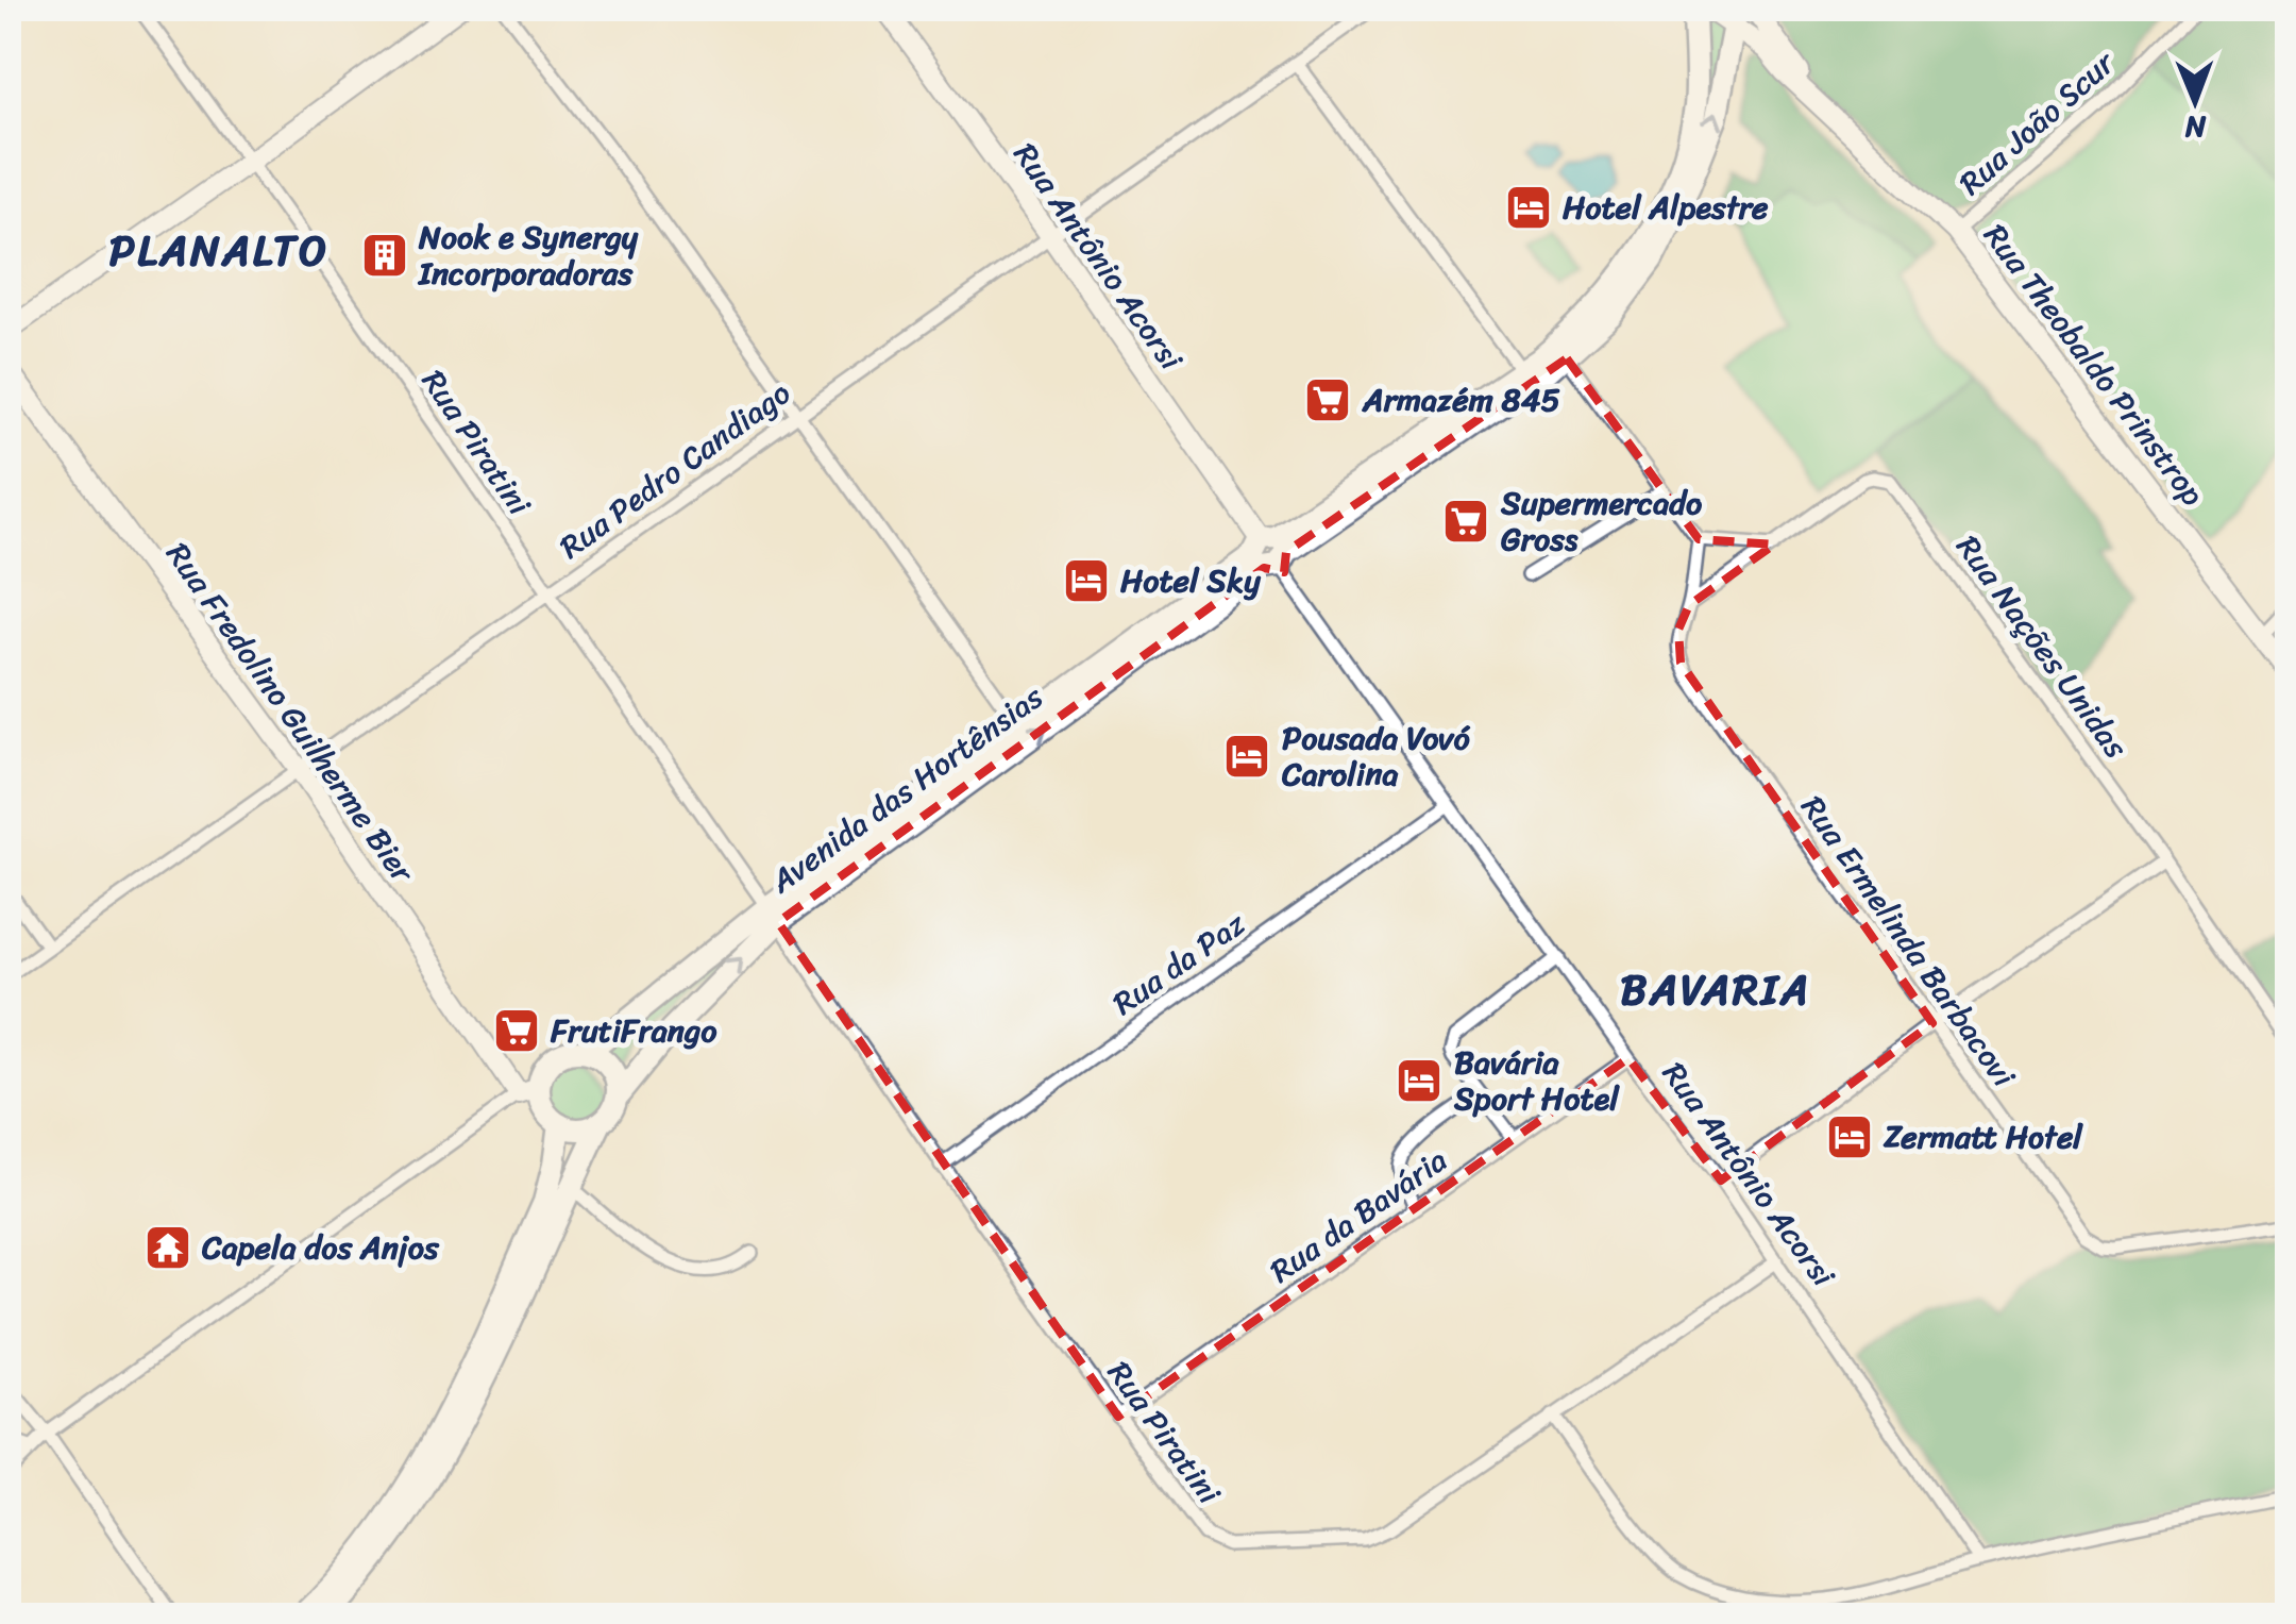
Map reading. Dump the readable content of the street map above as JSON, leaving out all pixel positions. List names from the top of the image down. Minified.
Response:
{"streets":{"main road":["Avenida das Hortênsias"],"street":["Rua João Scur","Rua Antônio Acorsi","Rua Theobaldo Prinstrop","Rua Piratini","Rua Pedro Candiago","Rua Nações Unidas","Rua Fredolino Guilherme Bier","Rua Ermelinda Barbacovi","Rua da Paz","Rua da Bavária"]},"crossings":[["Rua João Scur","Rua Theobaldo Prinstrop"],["Rua Antônio Acorsi","Rua Piratini"],["Rua Antônio Acorsi","Rua Pedro Candiago"],["Rua Antônio Acorsi","Avenida das Hortênsias"],["Rua Antônio Acorsi","Rua da Paz"],["Rua Antônio Acorsi","Rua da Bavária"],["Rua Theobaldo Prinstrop","Avenida das Hortênsias"],["Rua Piratini","Rua Pedro Candiago"],["Rua Piratini","Avenida das Hortênsias"],["Rua Piratini","Rua da Paz"],["Rua Piratini","Rua da Bavária"],["Rua Pedro Candiago","Rua Fredolino Guilherme Bier"],["Rua Nações Unidas","Rua Ermelinda Barbacovi"],["Rua Fredolino Guilherme Bier","Avenida das Hortênsias"]],"districts":["PLANALTO","BAVARIA"],"places":{"hotel":["Hotel Alpestre","Hotel Sky","Pousada Vovó Carolina","Bavária Sport Hotel","Zermatt Hotel"],"building":["Nook e Synergy Incorporadoras"],"supermarket":["Armazém 845","Supermercado Gross","FrutiFrango"],"temple":["Capela dos Anjos"]},"north":"bottom"}
